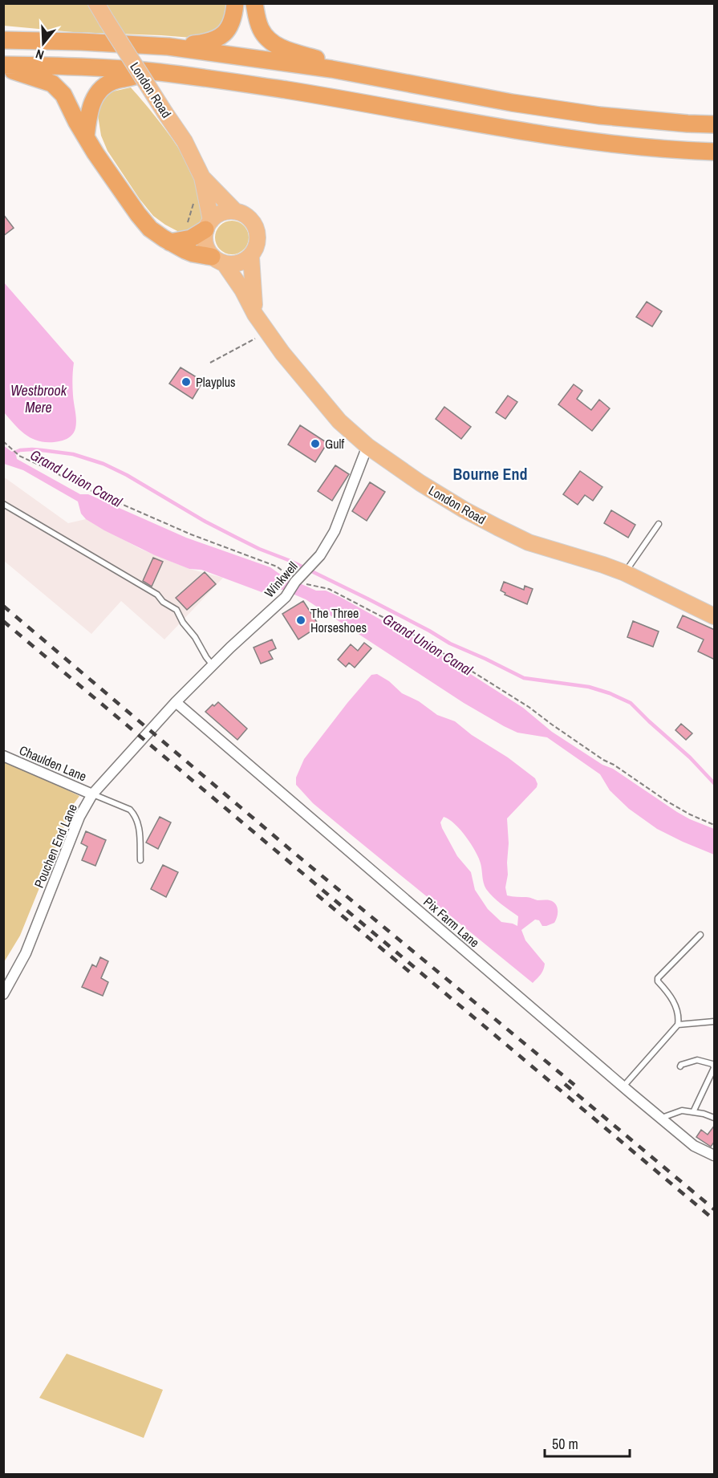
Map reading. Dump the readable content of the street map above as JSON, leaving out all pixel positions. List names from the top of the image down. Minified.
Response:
{"streets":{"main road":["London Road"],"street":["Winkwell","Chaulden Lane","Pouchen End Lane","Pix Farm Lane"]},"crossings":[["London Road","Winkwell"],["Winkwell","Pouchen End Lane"],["Winkwell","Pix Farm Lane"],["Chaulden Lane","Pouchen End Lane"],["Pouchen End Lane","Pix Farm Lane"]],"districts":["Bourne End"],"water":["Westbrook Mere","Grand Union Canal"],"places":["Playplus","Gulf","The Three Horseshoes"],"scale_bar":"50 m","north":"bottom"}
